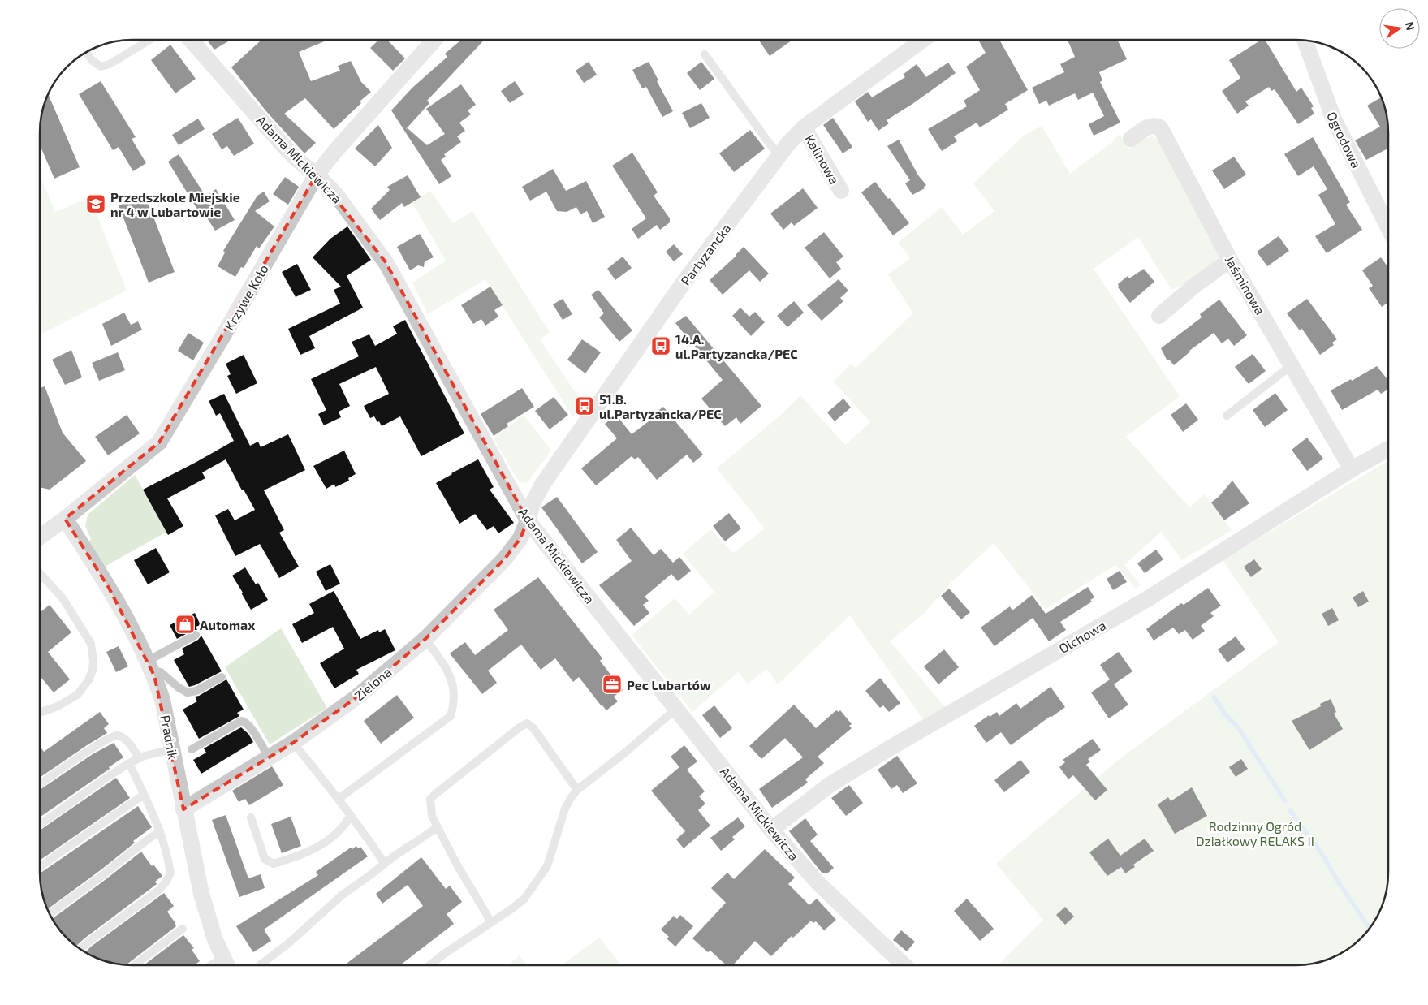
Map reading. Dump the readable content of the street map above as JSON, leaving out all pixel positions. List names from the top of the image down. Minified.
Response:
{"streets":{"street":["Ogrodowa","Adama Mickiewicza","Kalinowa","Partyzancka","Jaśminowa","Krzywe Koło","Olchowa","Zielona","Pradnik"]},"crossings":[["Adama Mickiewicza","Partyzancka"],["Adama Mickiewicza","Krzywe Koło"],["Adama Mickiewicza","Olchowa"],["Adama Mickiewicza","Zielona"],["Kalinowa","Partyzancka"],["Partyzancka","Zielona"],["Jaśminowa","Olchowa"],["Krzywe Koło","Pradnik"],["Zielona","Pradnik"]],"parks":["Rodzinny Ogród Działkowy RELAKS II"],"places":{"school or university":["Przedszkole Miejskie nr 4 w Lubartowie"],"bus stop":["14.A. ul.Partyzancka/PEC","51.B. ul.Partyzancka/PEC"],"shop":["Automax"],"office":["Pec Lubartów"]},"north":"right"}
